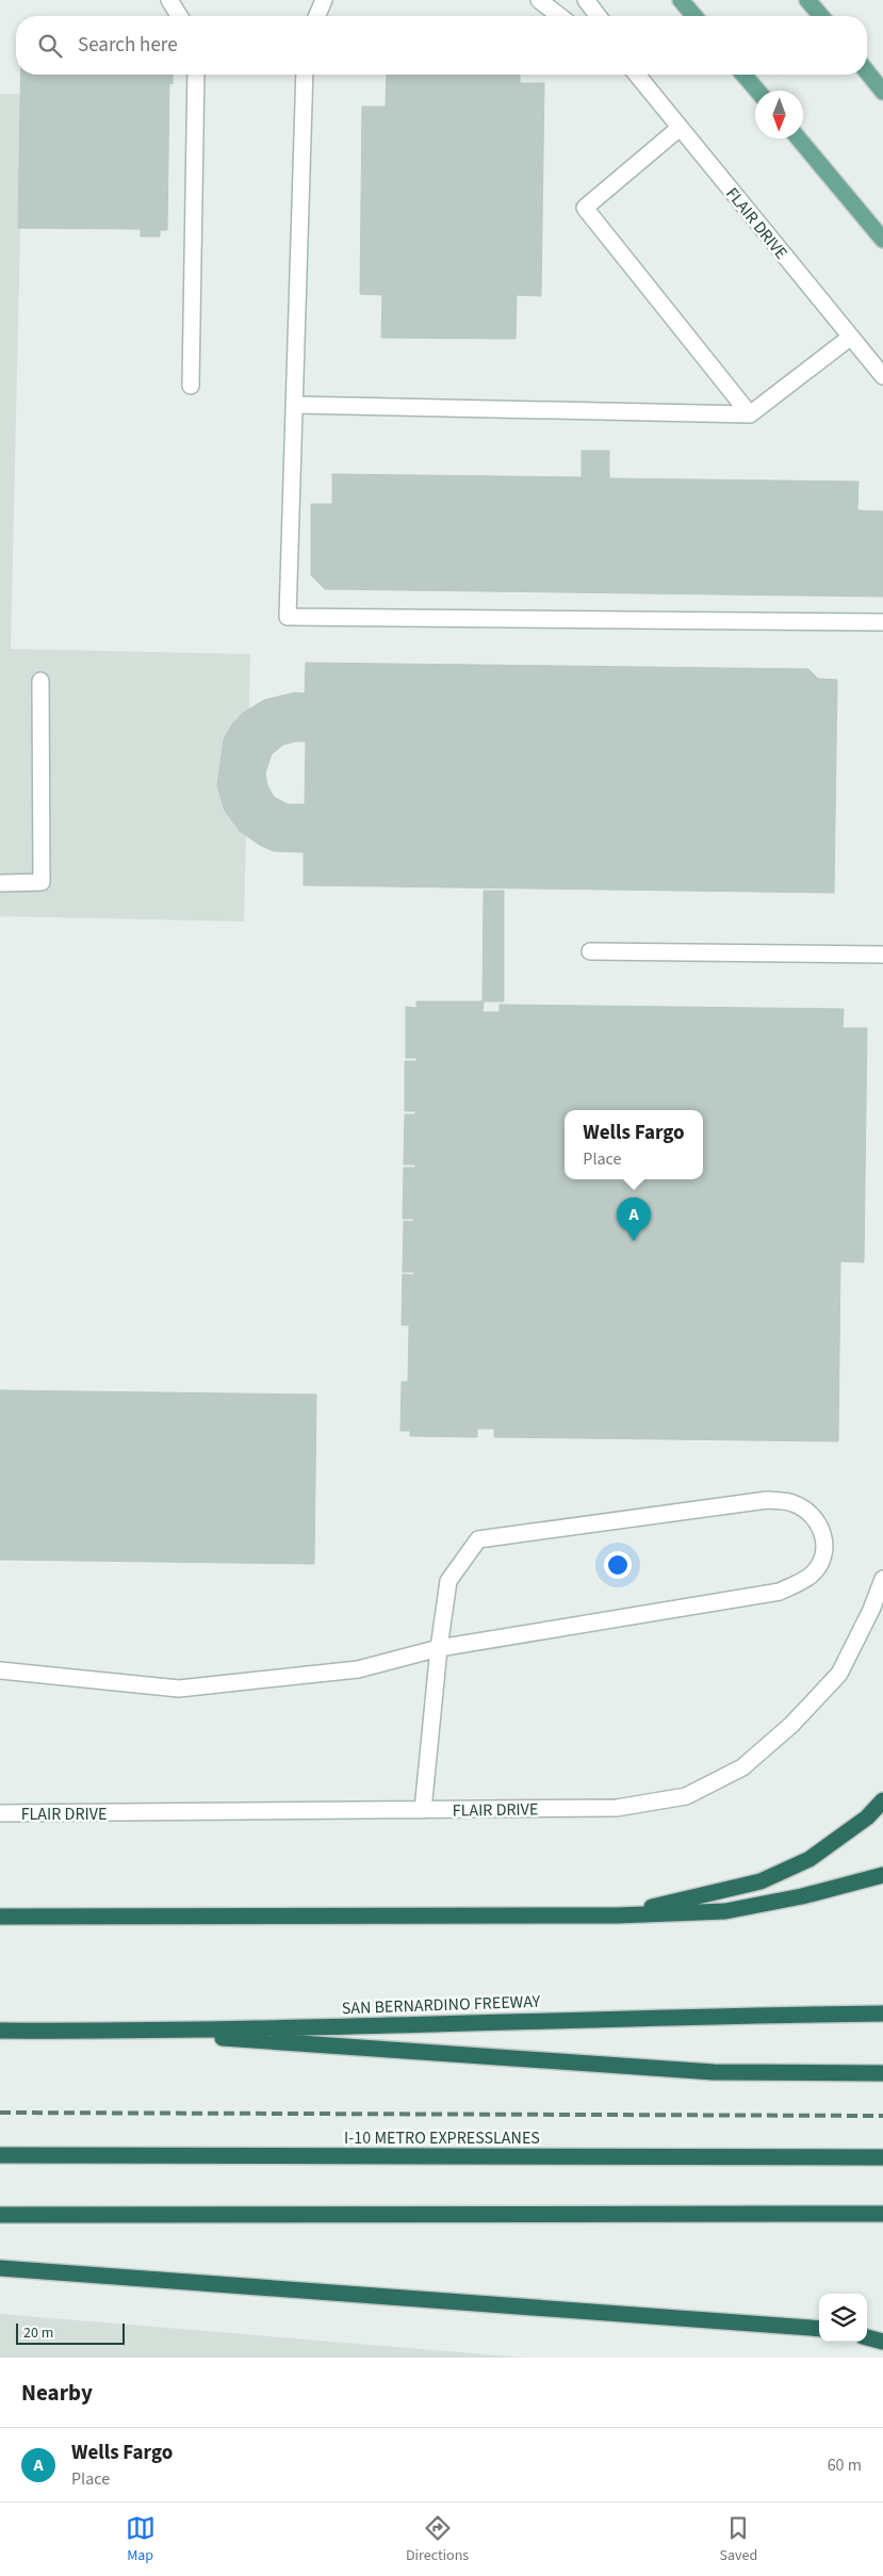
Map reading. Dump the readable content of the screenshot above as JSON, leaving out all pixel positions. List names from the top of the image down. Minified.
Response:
{"streets":{"highway":["SAN BERNARDINO FREEWAY","I-10 METRO EXPRESSLANES"],"street":["FLAIR DRIVE"]},"scale_bar":"20 m","north":"bottom","page":{"search":"Search here","popup":["Wells Fargo","Place"],"pins":"A","scale":"20 m","heading":"Nearby","list":[{"mark":"A","name":"Wells Fargo","note":"Place","value":"60 m"}],"nav":["Map","Directions","Saved"]}}
